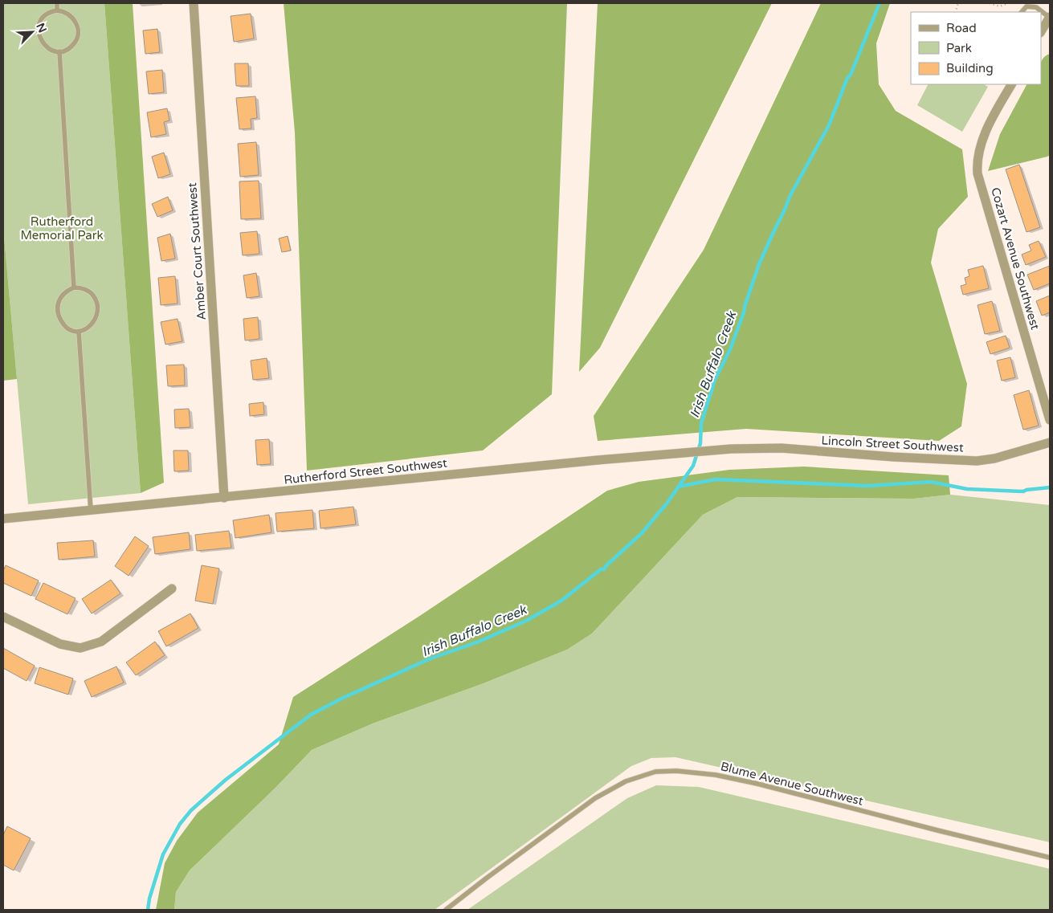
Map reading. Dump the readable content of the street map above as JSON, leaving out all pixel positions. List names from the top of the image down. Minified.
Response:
{"streets":{"street":["Amber Court Southwest","Cozart Avenue Southwest","Lincoln Street Southwest","Rutherford Street Southwest"],"lane":["Blume Avenue Southwest"]},"crossings":[["Amber Court Southwest","Rutherford Street Southwest"],["Lincoln Street Southwest","Rutherford Street Southwest"]],"water":["Irish Buffalo Creek"],"parks":["Rutherford Memorial Park"],"legend":["Road","Park","Building"],"north":"top right"}
